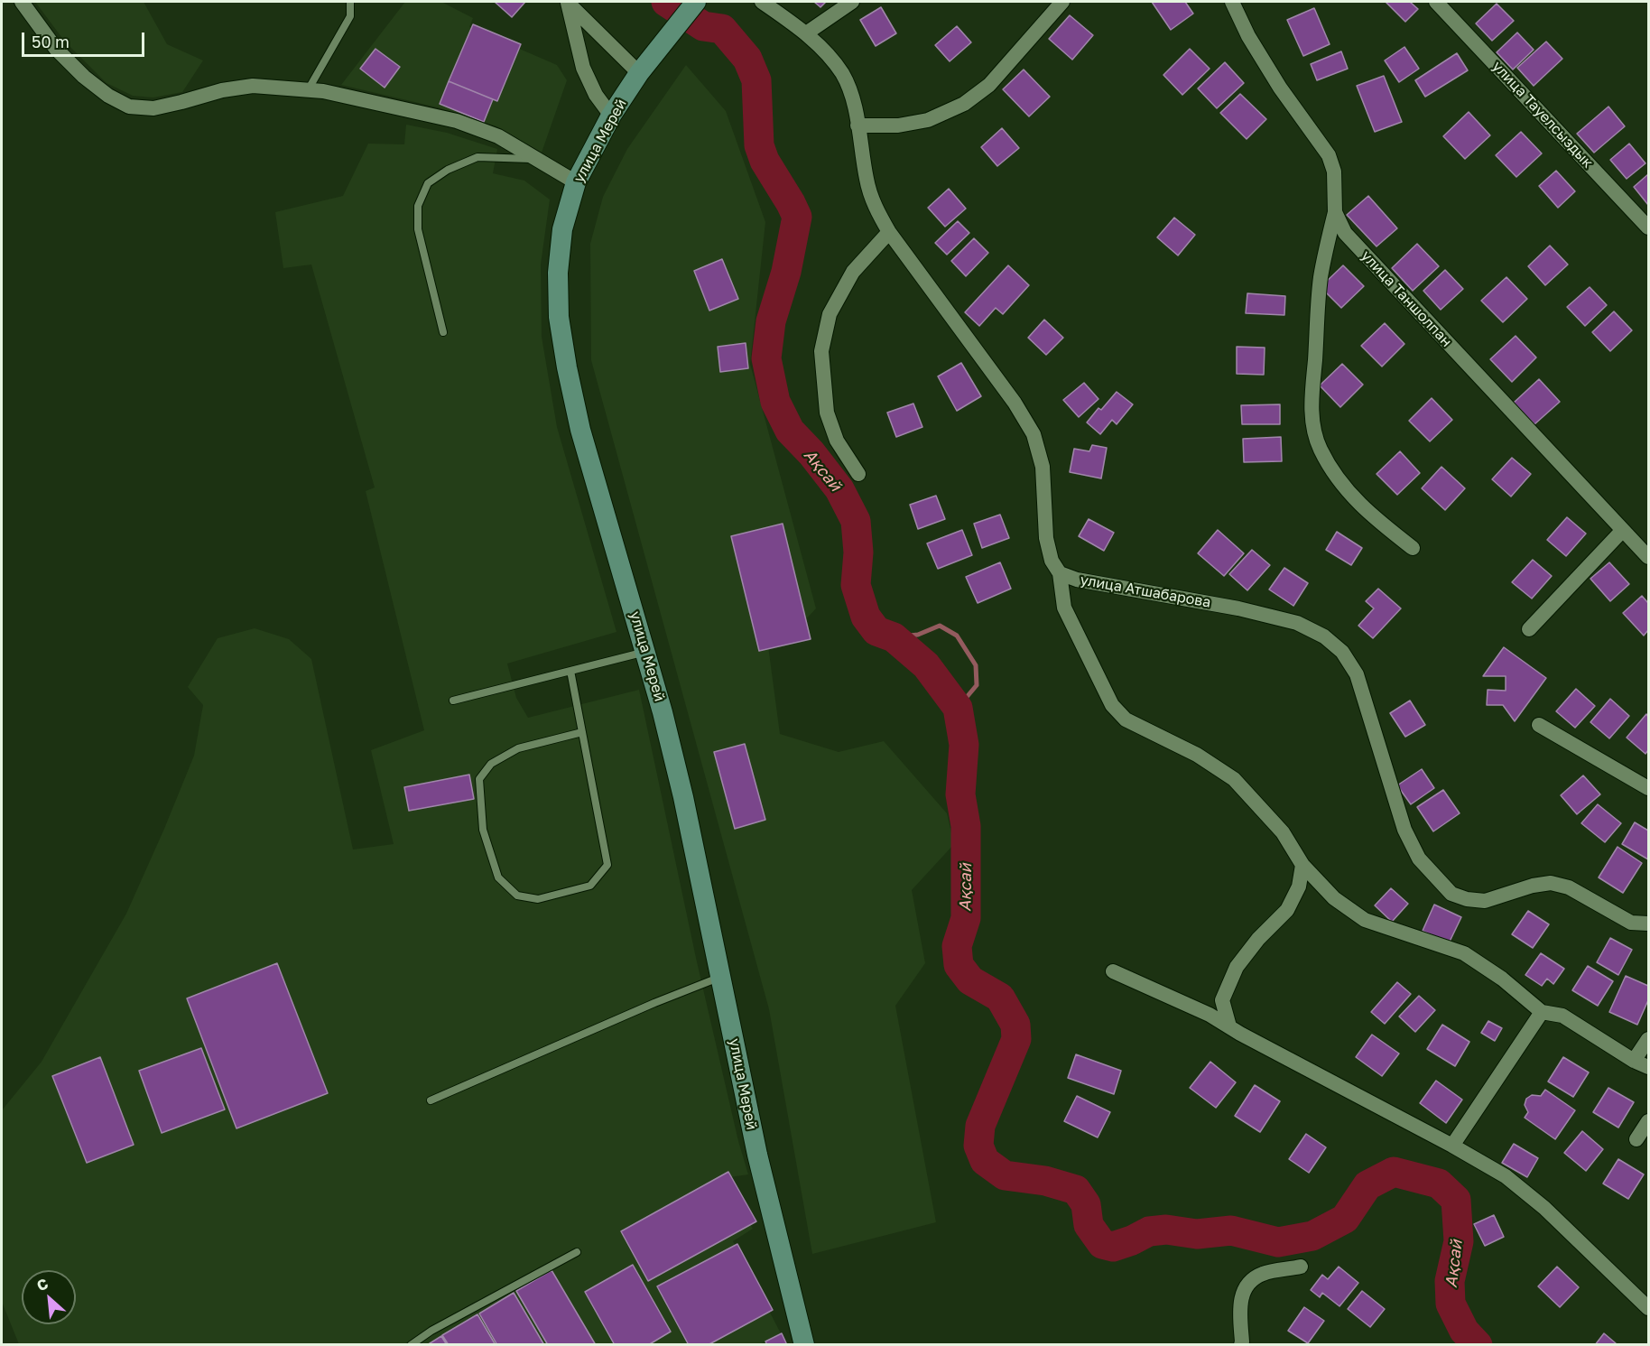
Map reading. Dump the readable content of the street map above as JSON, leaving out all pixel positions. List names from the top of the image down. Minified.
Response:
{"streets":{"main road":["улица Мерей"],"street":["улица Тауелсыздык","улица Таншолпан","улица Атшабарова"]},"water":["Ақсай"],"scale_bar":"50 m","north":"top left"}
